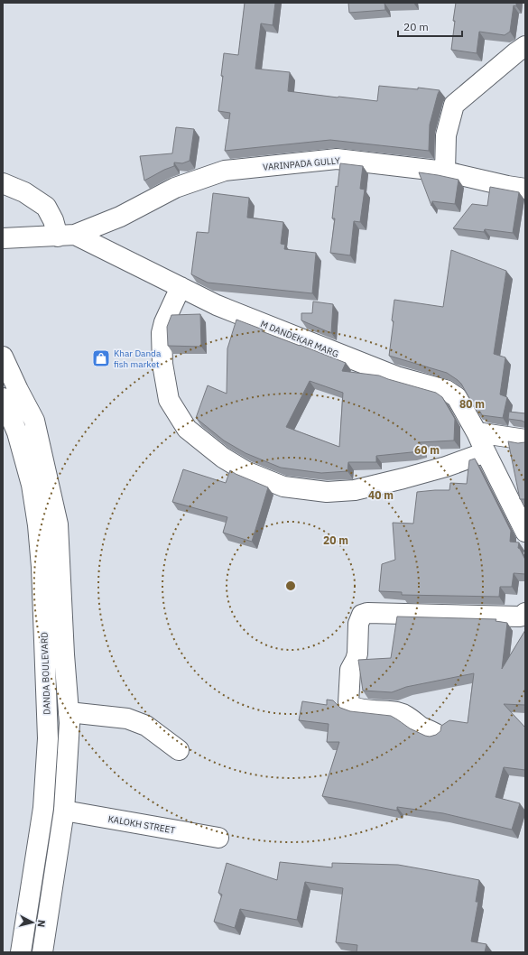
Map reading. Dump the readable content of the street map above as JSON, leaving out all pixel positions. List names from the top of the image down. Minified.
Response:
{"streets":{"street":["VARINPADA GULLY","M DANDEKAR MARG","DANDA BOULEVARD","KALOKH STREET"]},"crossings":[["VARINPADA GULLY","M DANDEKAR MARG"],["DANDA BOULEVARD","KALOKH STREET"]],"places":{"shop":["Khar Danda fish market"]},"scale_bar":"20 m","north":"right","rings":["80 m","60 m","40 m","20 m"]}
